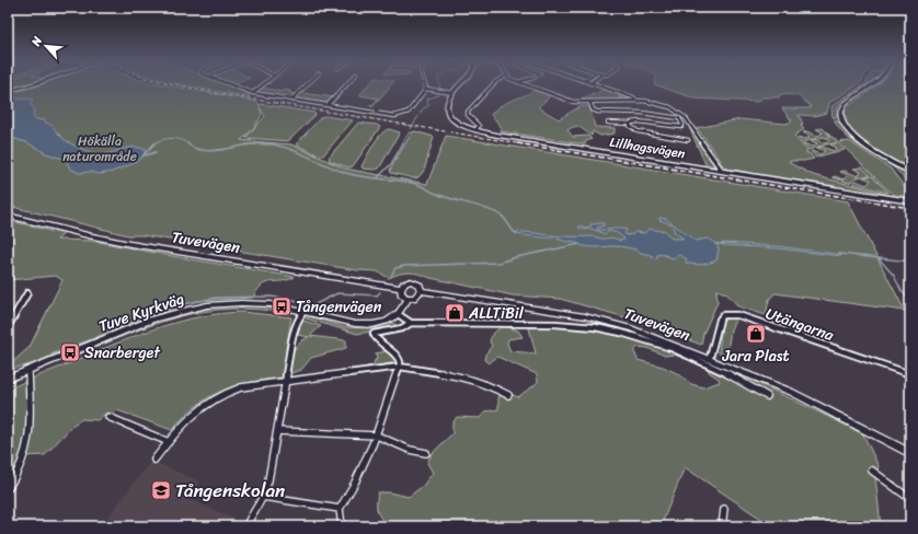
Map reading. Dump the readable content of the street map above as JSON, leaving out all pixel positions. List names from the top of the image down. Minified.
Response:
{"streets":{"street":["Lillhagsvägen","Tuvevägen","Tuve Kyrkväg","Utängarna"]},"crossings":[["Tuvevägen","Utängarna"]],"parks":["Hökälla naturområde"],"places":{"bus stop":["Tångenvägen","Snarberget"],"shop":["ALLTiBil","Jara Plast"],"school or university":["Tångenskolan"]},"north":"top left"}
